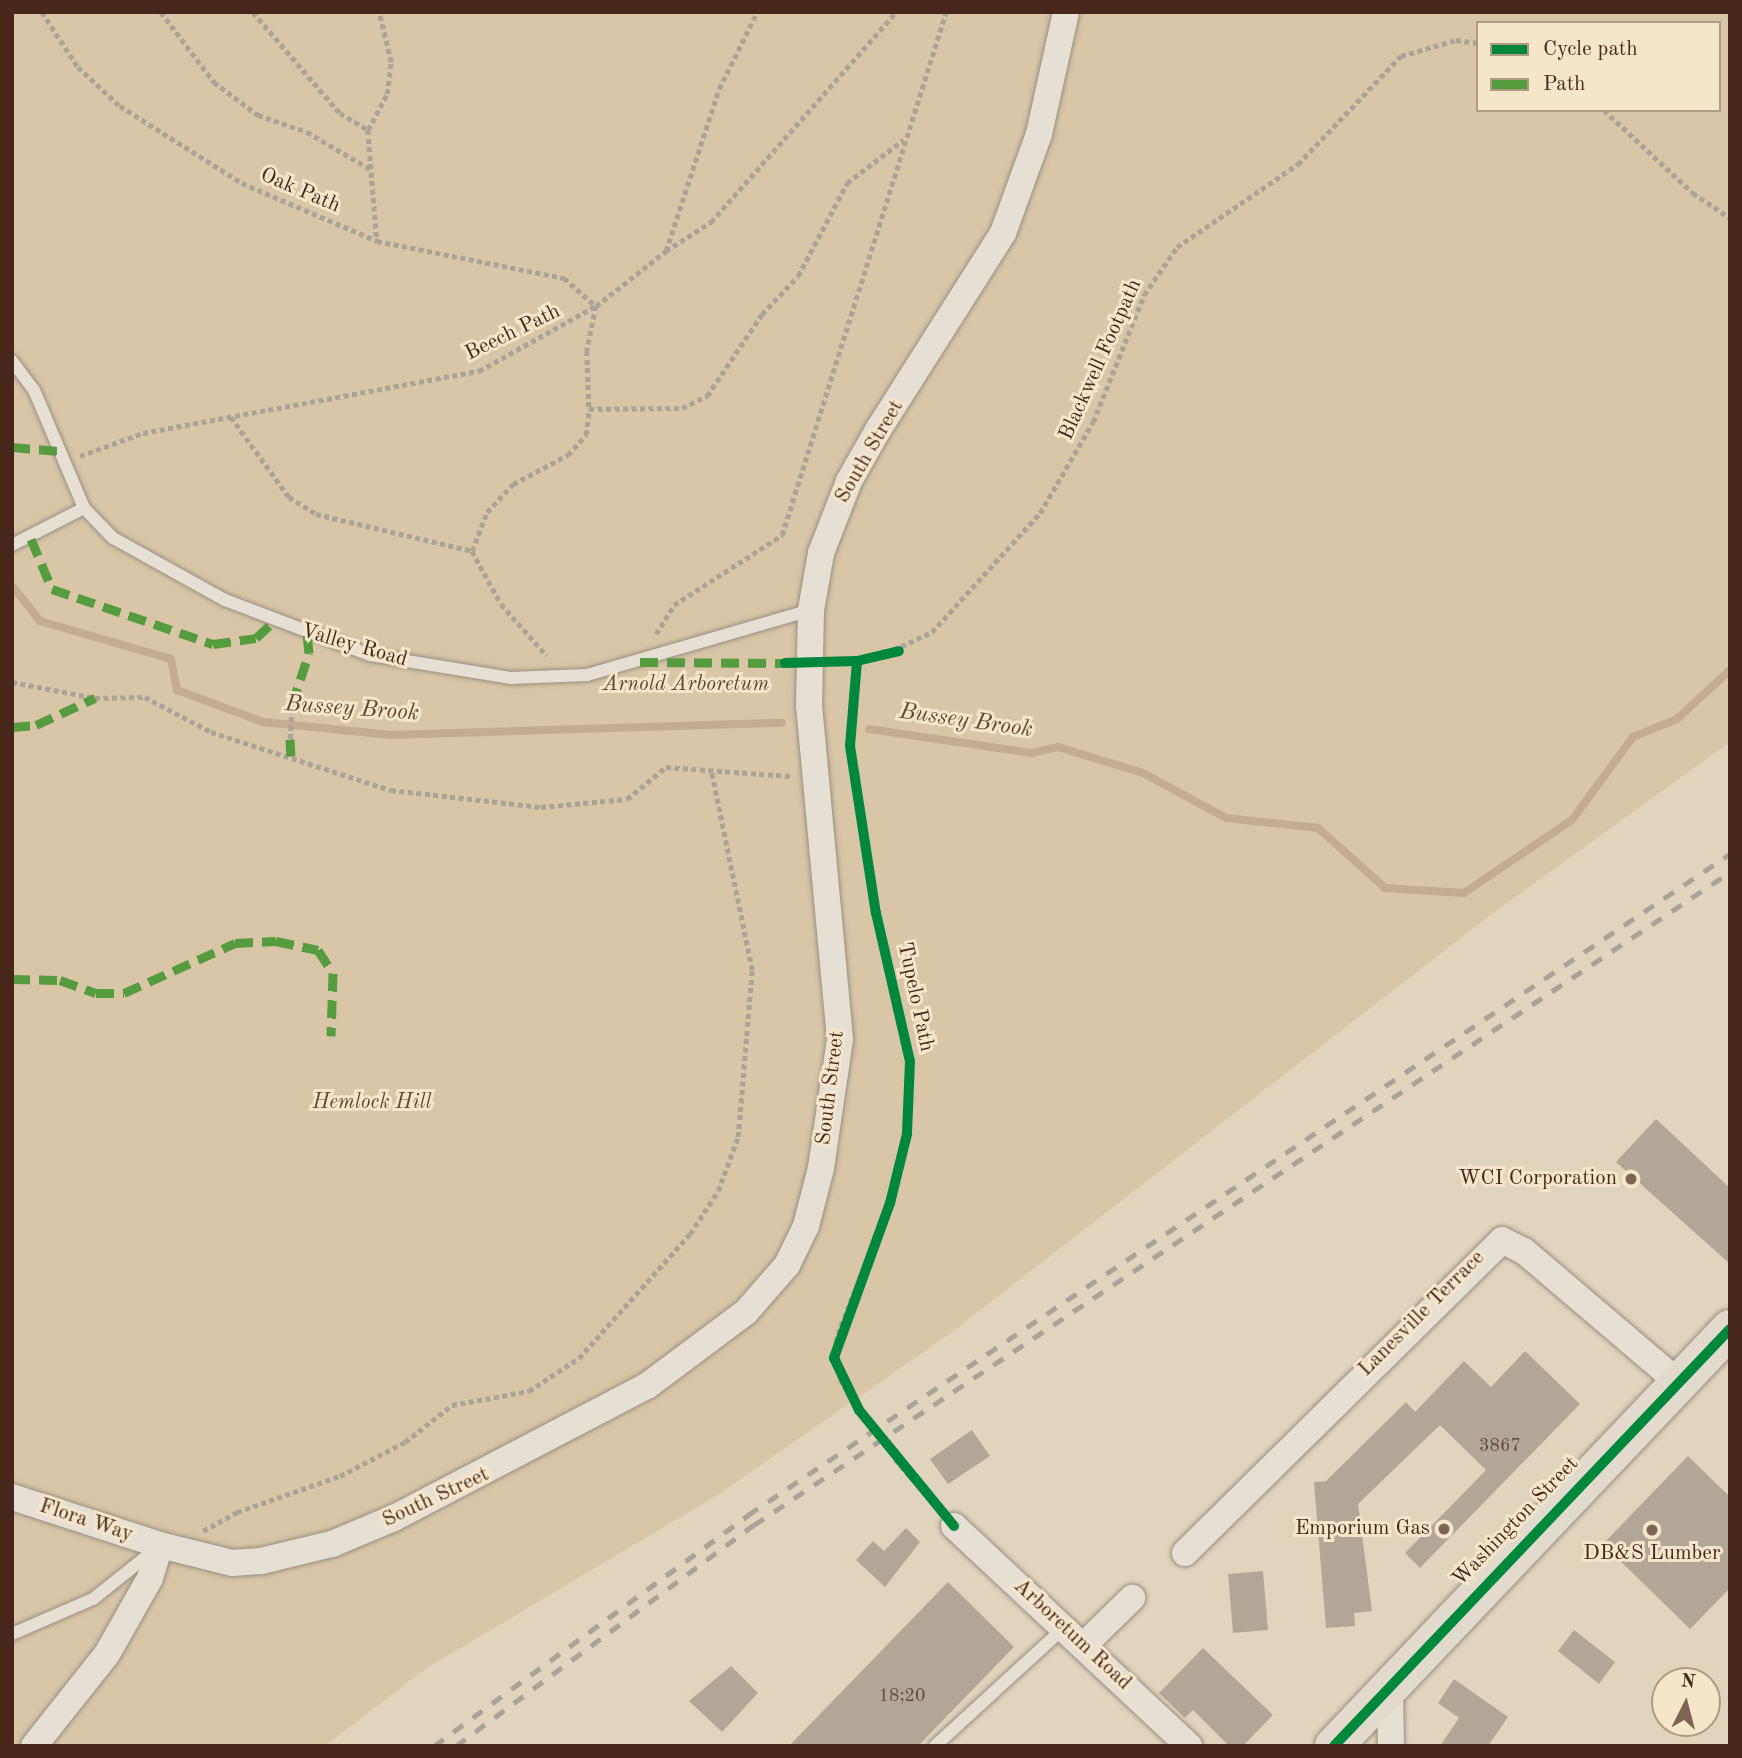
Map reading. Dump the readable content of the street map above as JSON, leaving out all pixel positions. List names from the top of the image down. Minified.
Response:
{"streets":{"main road":["Washington Street"],"street":["South Street","Lanesville Terrace","Flora Way","Arboretum Road"],"lane":["Valley Road"],"path":["Oak Path","Beech Path","Blackwell Footpath"],"cycle path":["Tupelo Path"]},"crossings":[["Oak Path","Beech Path"],["Beech Path","Valley Road"],["Blackwell Footpath","Tupelo Path"],["South Street","Valley Road"],["South Street","Flora Way"],["Lanesville Terrace","Washington Street"]],"water":["Bussey Brook"],"parks":["Arnold Arboretum","Hemlock Hill"],"places":["WCI Corporation","Emporium Gas","DB&S Lumber"],"house_numbers":["3867","18;20"],"legend":["Cycle path","Path"],"north":"top"}
